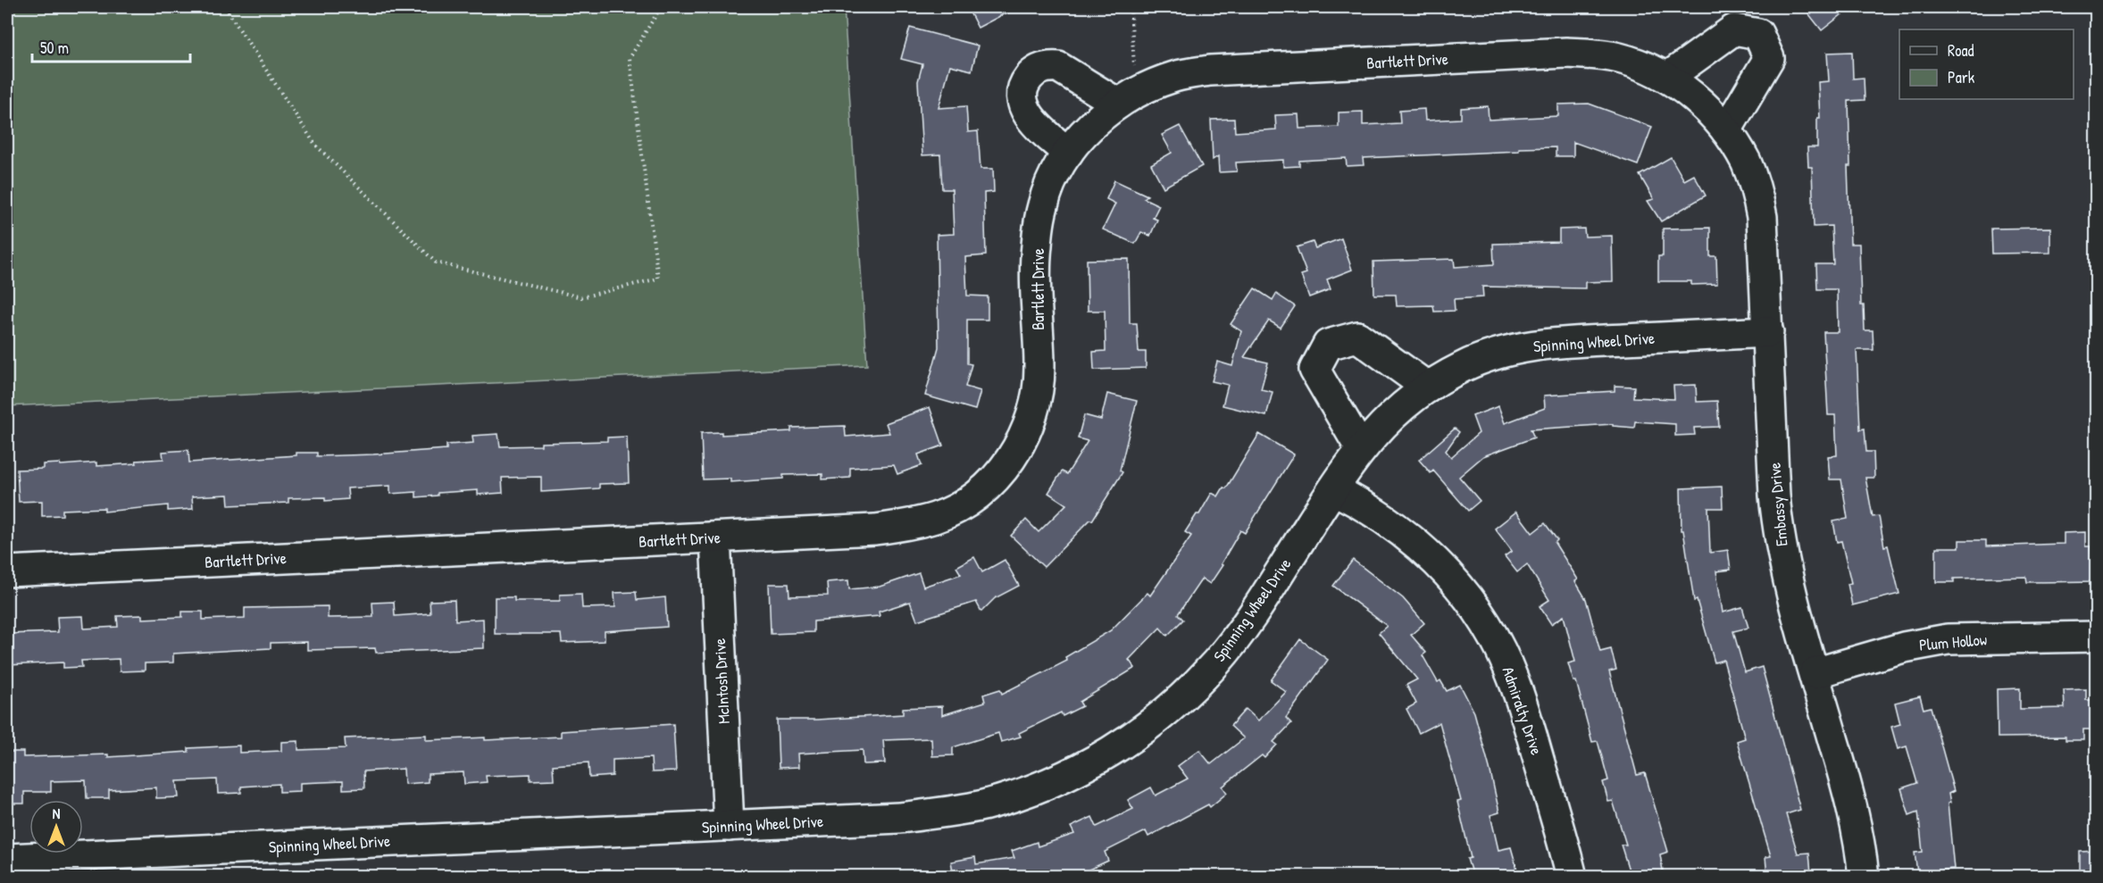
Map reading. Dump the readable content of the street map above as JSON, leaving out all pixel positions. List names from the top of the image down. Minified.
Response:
{"streets":{"street":["Bartlett Drive","Spinning Wheel Drive","Embassy Drive","Plum Hollow","McIntosh Drive","Admiralty Drive"]},"crossings":[["Bartlett Drive","Embassy Drive"],["Bartlett Drive","McIntosh Drive"],["Spinning Wheel Drive","Embassy Drive"],["Spinning Wheel Drive","McIntosh Drive"],["Spinning Wheel Drive","Admiralty Drive"],["Embassy Drive","Plum Hollow"]],"legend":["Road","Park"],"scale_bar":"50 m","north":"top"}
